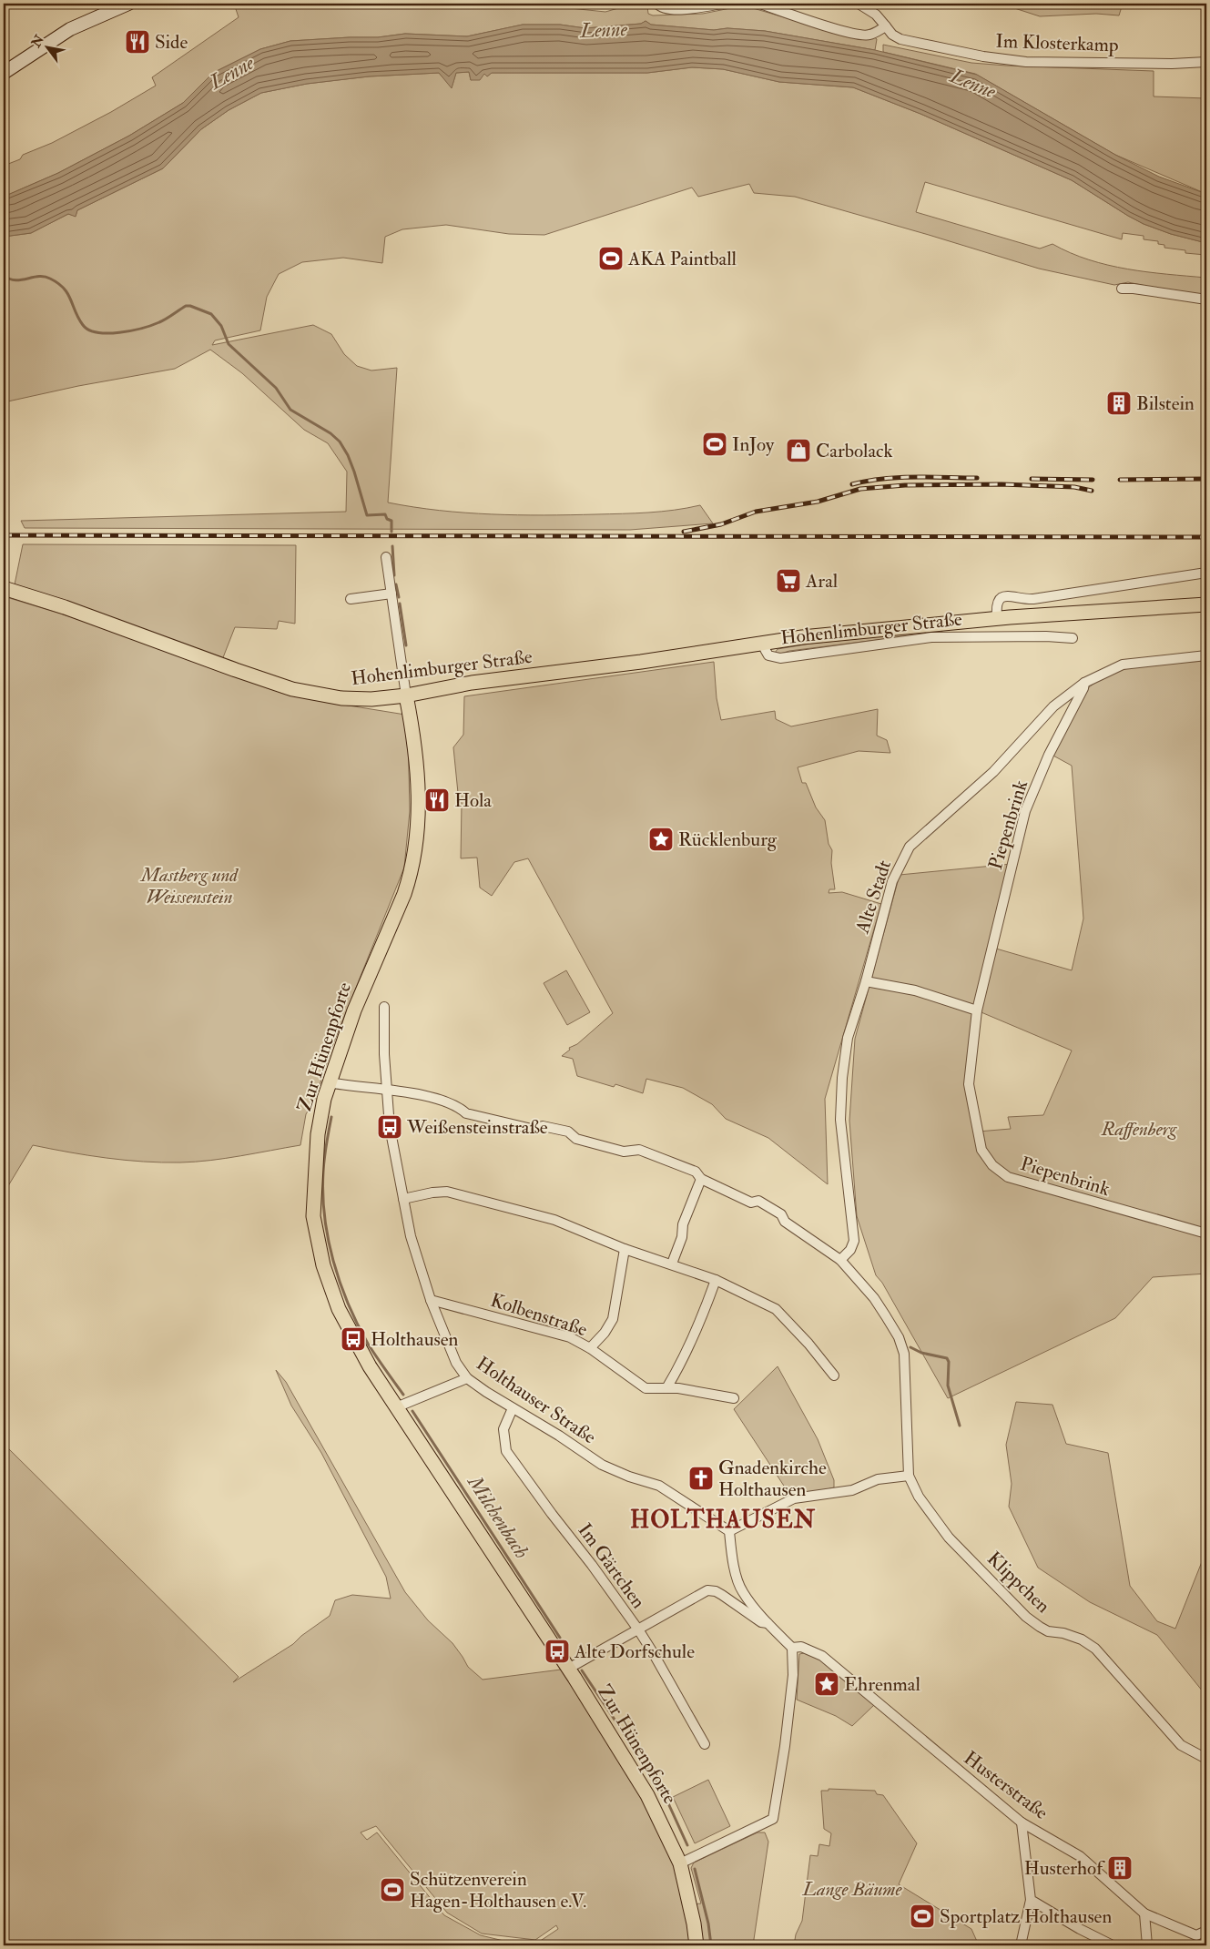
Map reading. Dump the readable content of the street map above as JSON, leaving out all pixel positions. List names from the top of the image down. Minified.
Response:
{"streets":{"main road":["Hohenlimburger Straße","Zur Hünenpforte"],"street":["Im Klosterkamp","Piepenbrink","Alte Stadt","Kolbenstraße","Holthauser Straße","Im Gärtchen","Klippchen","Husterstraße"]},"crossings":[["Hohenlimburger Straße","Zur Hünenpforte"],["Piepenbrink","Alte Stadt"],["Alte Stadt","Klippchen"],["Kolbenstraße","Holthauser Straße"],["Holthauser Straße","Im Gärtchen"]],"districts":["HOLTHAUSEN"],"water":["Lenne","Milchenbach"],"parks":["Mastberg und Weissenstein","Raffenberg","Lange Bäume"],"places":{"restaurant":["Side","Hola"],"sports":["AKA Paintball","InJoy","Schützenverein Hagen-Holthausen e.V.","Sportplatz Holthausen"],"building":["Bilstein","Husterhof"],"shop":["Carbolack"],"supermarket":["Aral"],"place":["Rücklenburg","Ehrenmal"],"bus stop":["Weißensteinstraße","Holthausen","Alte Dorfschule"],"church":["Gnadenkirche Holthausen"]},"north":"top left"}
